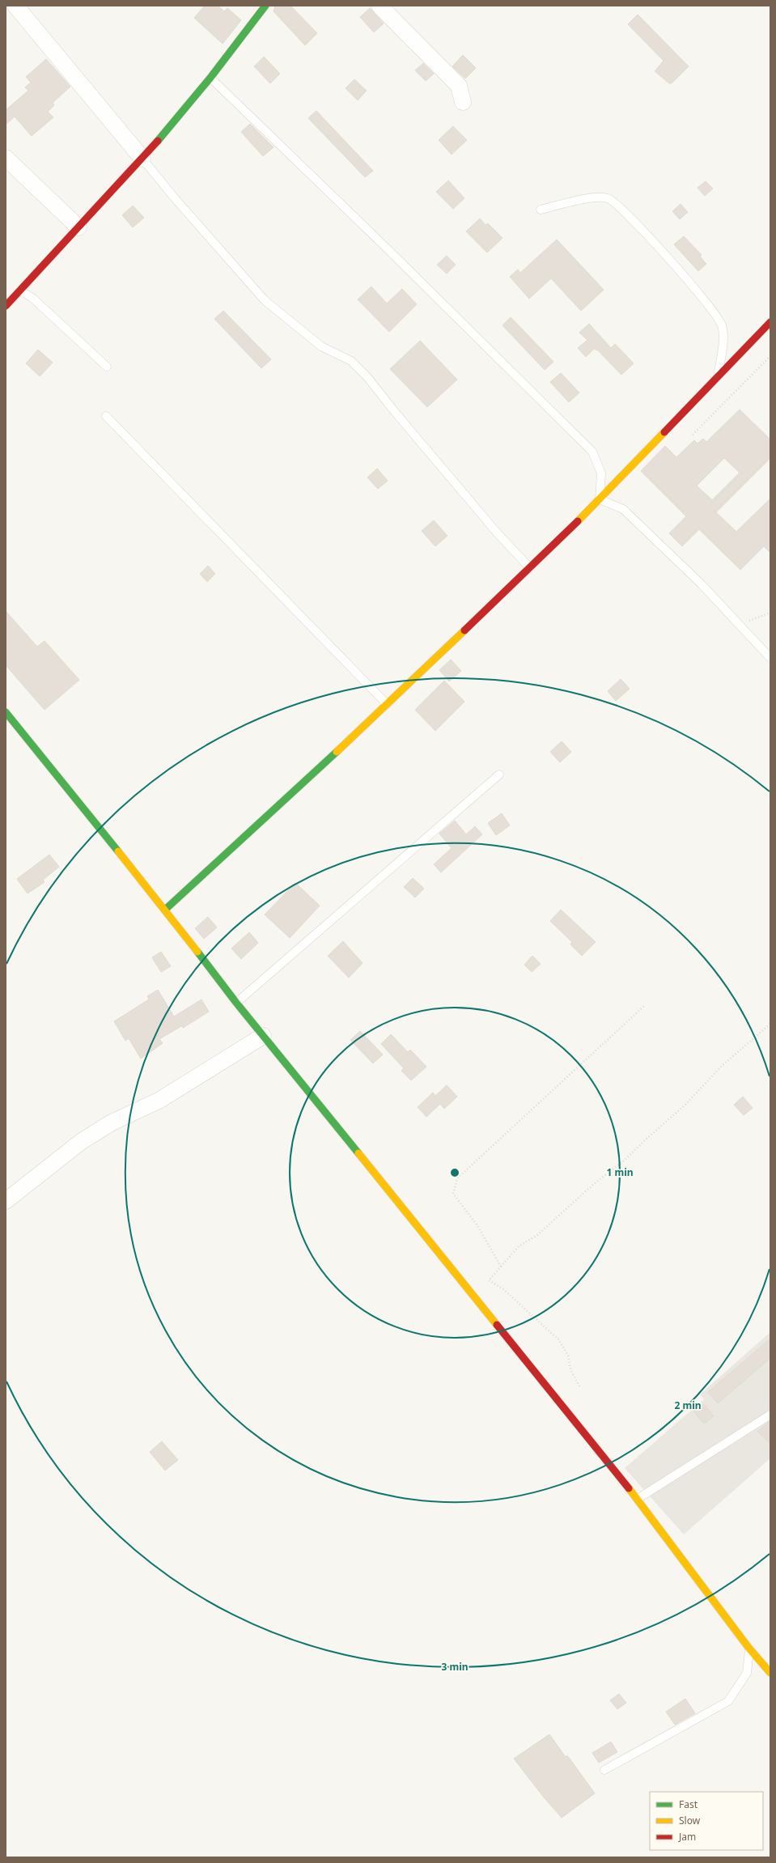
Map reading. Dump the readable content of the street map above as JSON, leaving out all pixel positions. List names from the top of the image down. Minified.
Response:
{"legend":["Fast","Slow","Jam"],"rings":["1 min","2 min","3 min"]}
